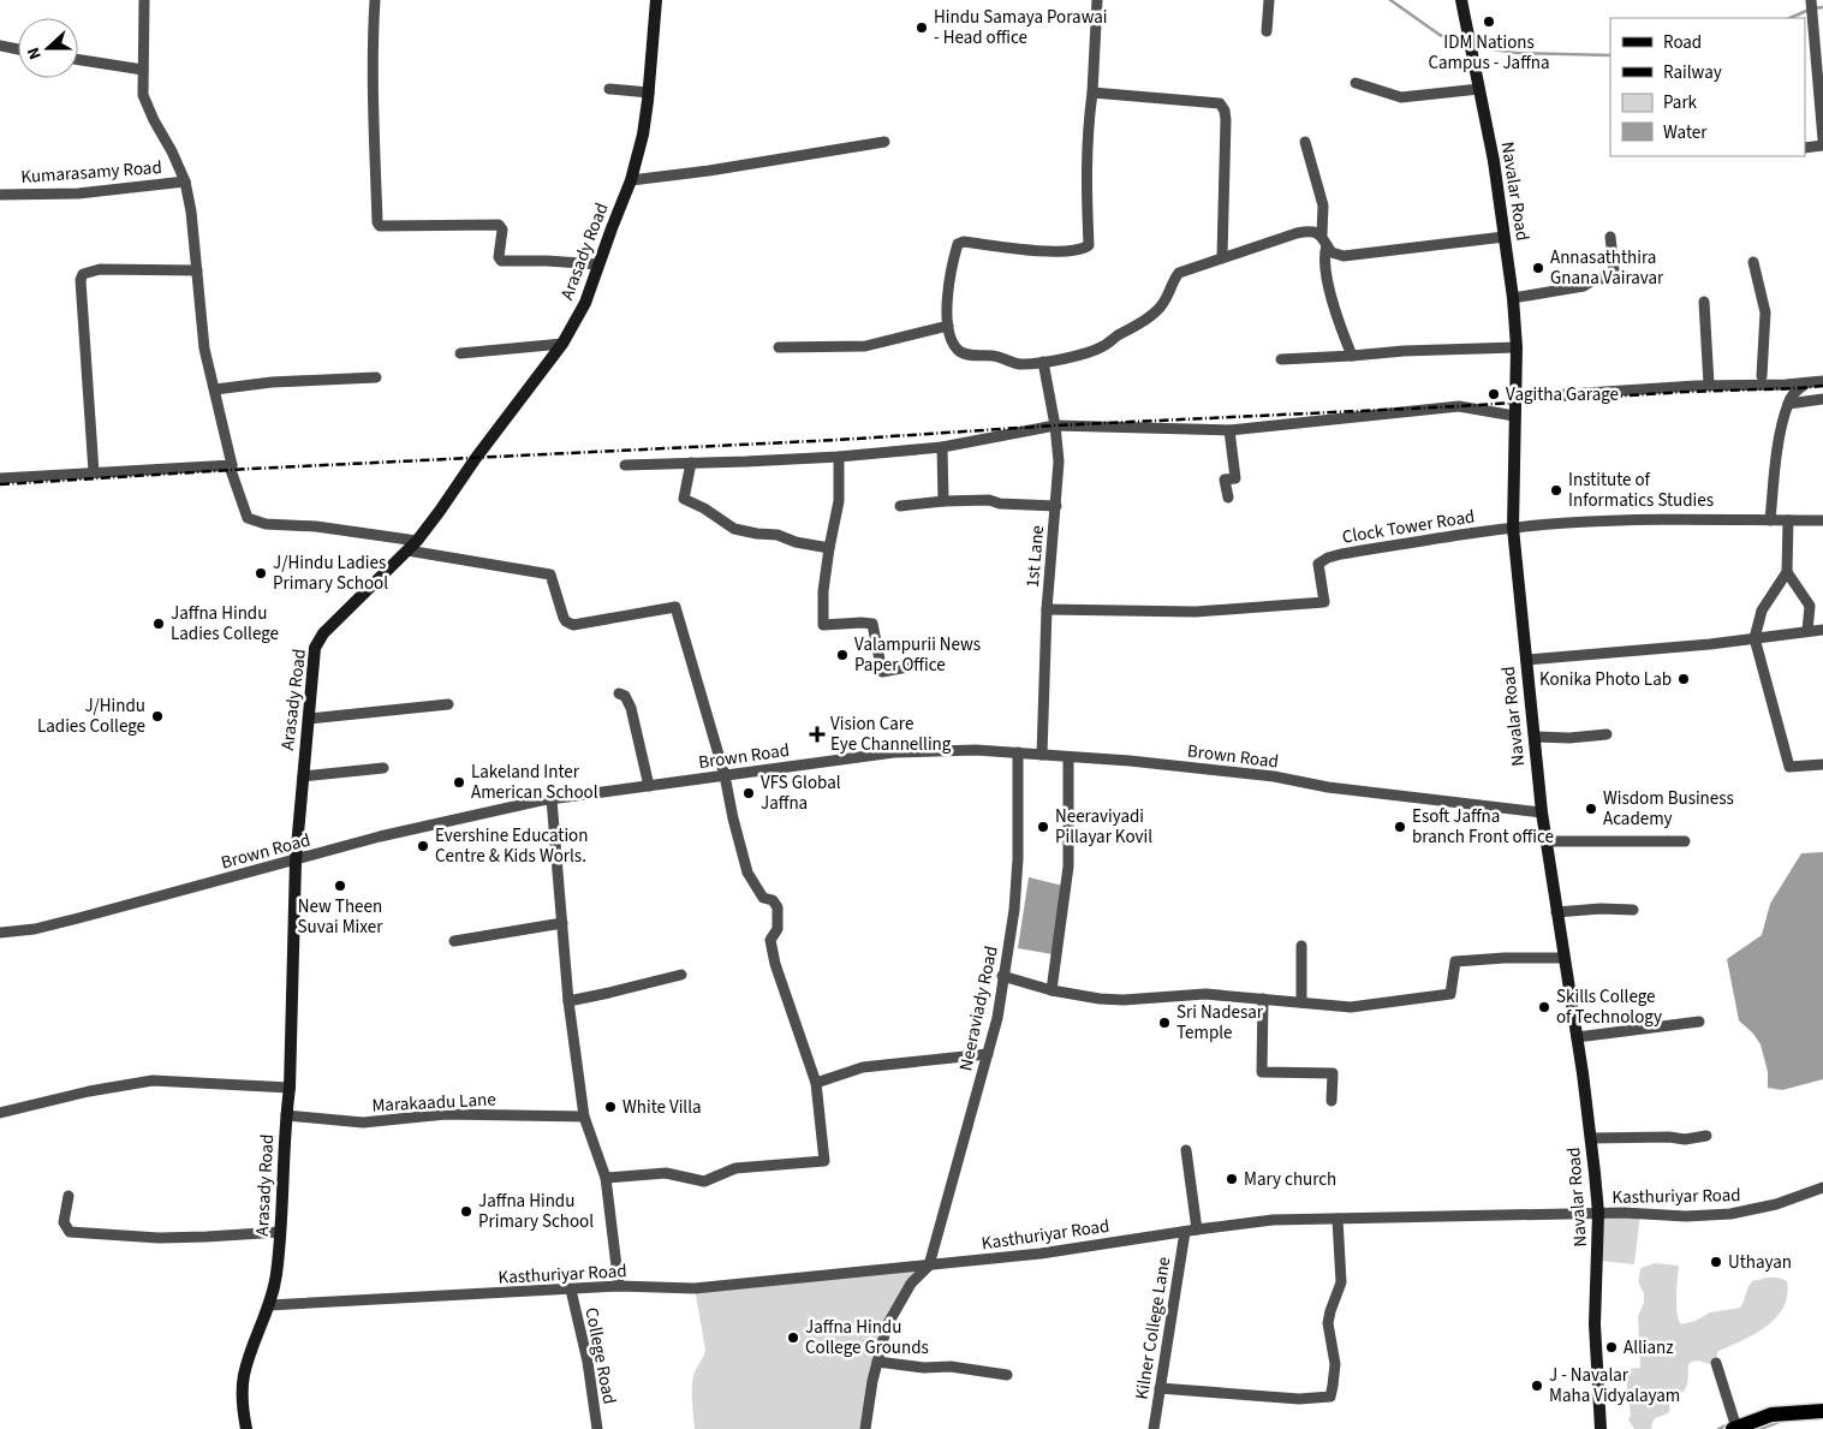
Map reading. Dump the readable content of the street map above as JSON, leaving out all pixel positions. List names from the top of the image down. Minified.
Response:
{"streets":{"main road":["Navalar Road","Arasady Road"],"street":["Kumarasamy Road","Clock Tower Road","1st Lane","Brown Road","Neeraviady Road","Marakaadu Lane","Kasthuriyar Road","Kilner College Lane","College Road"]},"crossings":[["Navalar Road","Clock Tower Road"],["Navalar Road","Brown Road"],["Navalar Road","Kasthuriyar Road"],["Arasady Road","Brown Road"],["Arasady Road","Marakaadu Lane"],["Arasady Road","Kasthuriyar Road"],["Clock Tower Road","1st Lane"],["1st Lane","Brown Road"],["Brown Road","Neeraviady Road"],["Neeraviady Road","Kasthuriyar Road"],["Kasthuriyar Road","Kilner College Lane"],["Kasthuriyar Road","College Road"]],"places":{"other":["IDM Nations Campus - Jaffna","Hindu Samaya Porawai - Head office","Annasaththira Gnana Vairavar","Vagitha Garage","Institute of Informatics Studies","J/Hindu Ladies Primary School","Jaffna Hindu Ladies College","Valampurii News Paper Office","Konika Photo Lab","J/Hindu Ladies College","Lakeland Inter American School","VFS Global Jaffna","Wisdom Business Academy","Neeraviyadi Pillayar Kovil","Esoft Jaffna branch Front office","Evershine Education Centre & Kids Worls.","New Theen Suvai Mixer","Skills College of Technology","Sri Nadesar Temple","White Villa","Mary church","Jaffna Hindu Primary School","Uthayan","Jaffna Hindu College Grounds","Allianz","J - Navalar Maha Vidyalayam"],"health":["Vision Care Eye Channelling"]},"legend":["Road","Railway","Park","Water"],"north":"left"}
